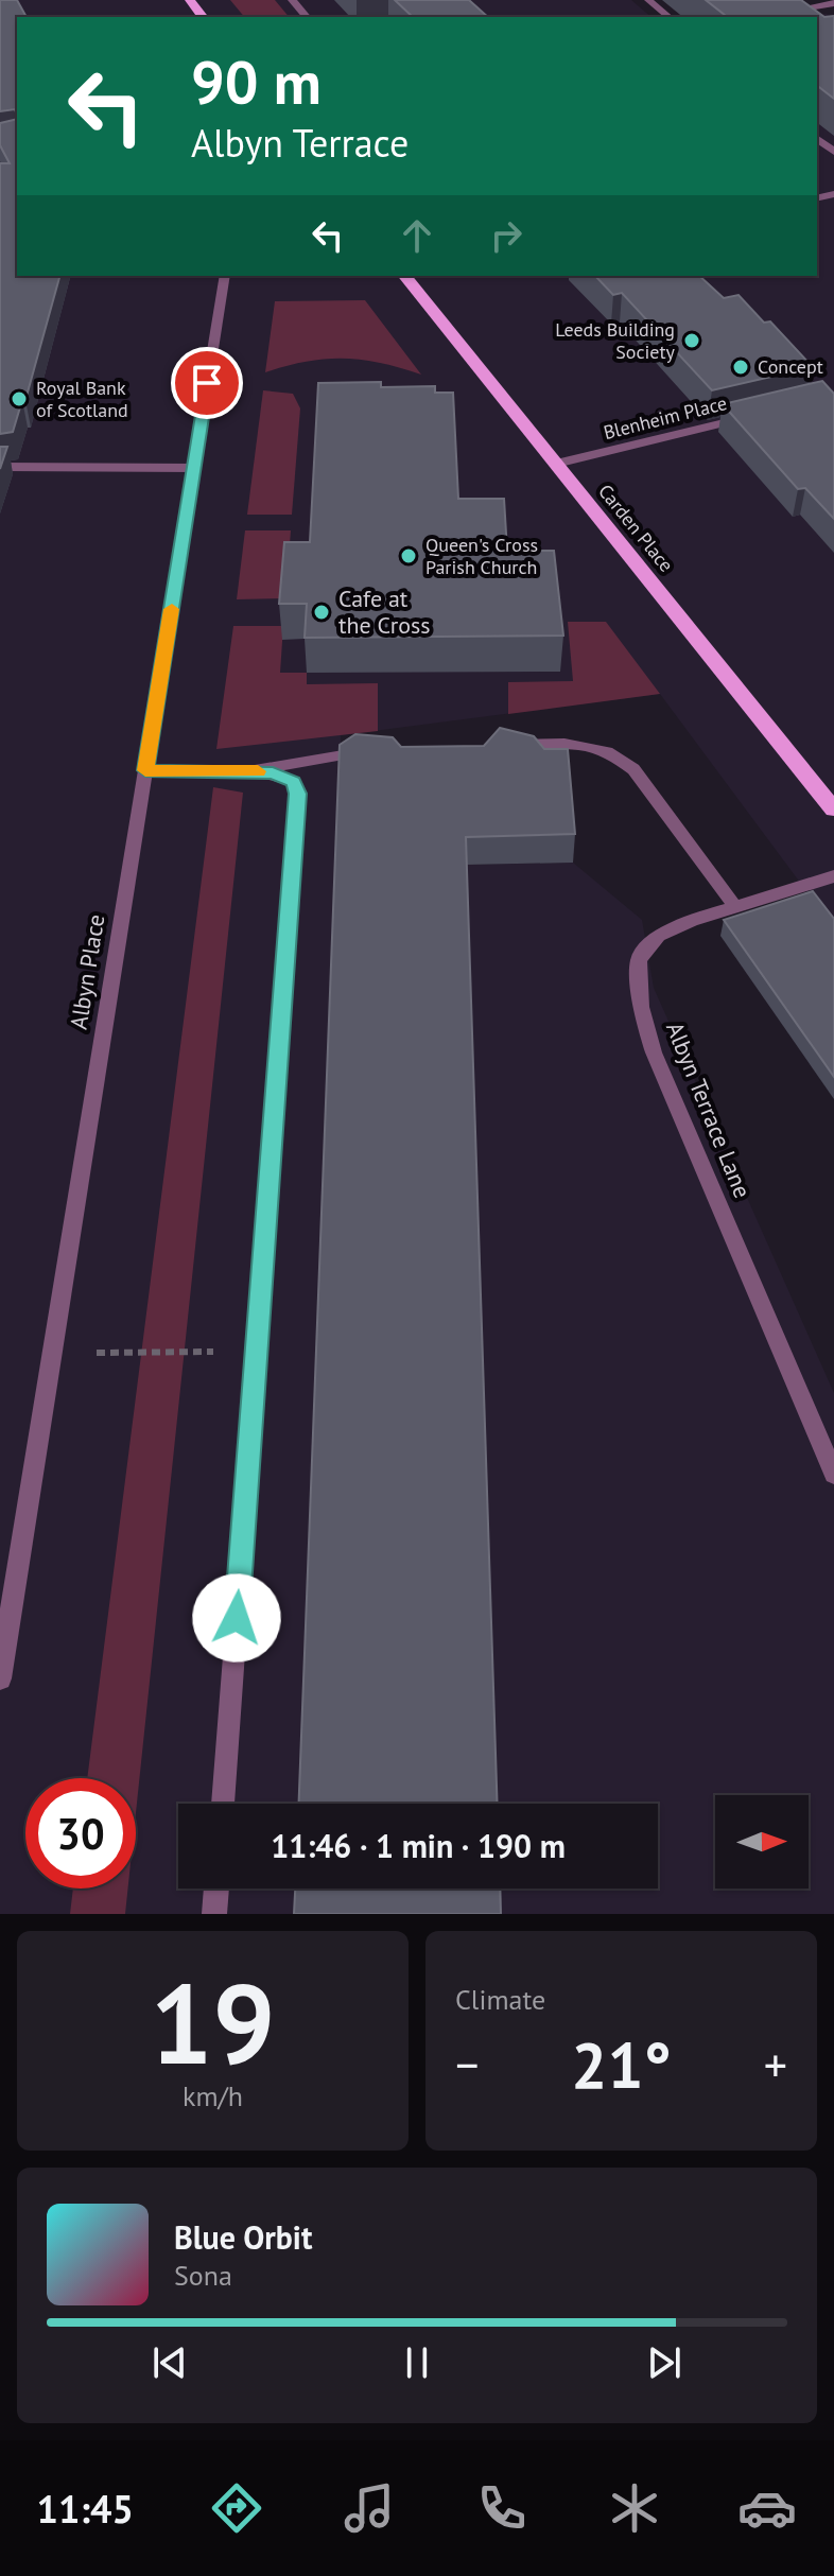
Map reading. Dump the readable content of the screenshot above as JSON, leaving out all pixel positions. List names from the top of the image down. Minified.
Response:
{"streets":{"main road":["Carden Place"],"street":["Blenheim Place","Albyn Place","Albyn Terrace Lane"]},"crossings":[["Blenheim Place","Carden Place"]],"places":["Leeds Building Society","Concept","Royal Bank of Scotland","Queen's Cross Parish Church","Cafe at the Cross"],"north":"right","page":{"turn":["90 m","Albyn Terrace"],"limit":"30","trip":"11:46 · 1 min · 190 m","tile":[["19","km/h"],"Climate"],"heat":["−","21°","+"],"song":["Blue Orbit","Sona"],"tabs":"11:45"}}
